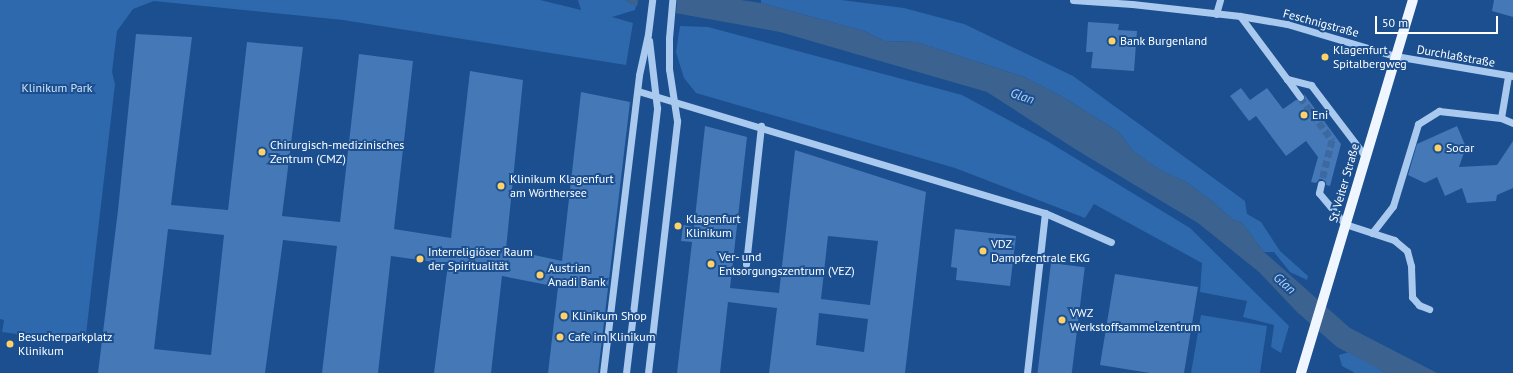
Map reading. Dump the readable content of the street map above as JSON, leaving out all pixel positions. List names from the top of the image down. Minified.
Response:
{"streets":{"main road":["St. Veiter Straße"],"street":["Feschnigstraße","Durchlaßstraße"]},"crossings":[["Feschnigstraße","Durchlaßstraße"],["Feschnigstraße","St. Veiter Straße"],["Durchlaßstraße","St. Veiter Straße"]],"water":["Glan"],"parks":["Klinikum Park"],"places":["Bank Burgenland","Klagenfurt Spitalbergweg","Eni","Socar","Chirurgisch-medizinisches Zentrum (CMZ)","Klinikum Klagenfurt am Wörthersee","Klagenfurt Klinikum","VDZ Dampfzentrale EKG","Interreligiöser Raum der Spiritualität","Ver- und Entsorgungszentrum (VEZ)","Austrian Anadi Bank","Klinikum Shop","VWZ Werkstoffsammelzentrum","Cafe im Klinikum","Besucherparkplatz Klinikum"],"scale_bar":"50 m"}
